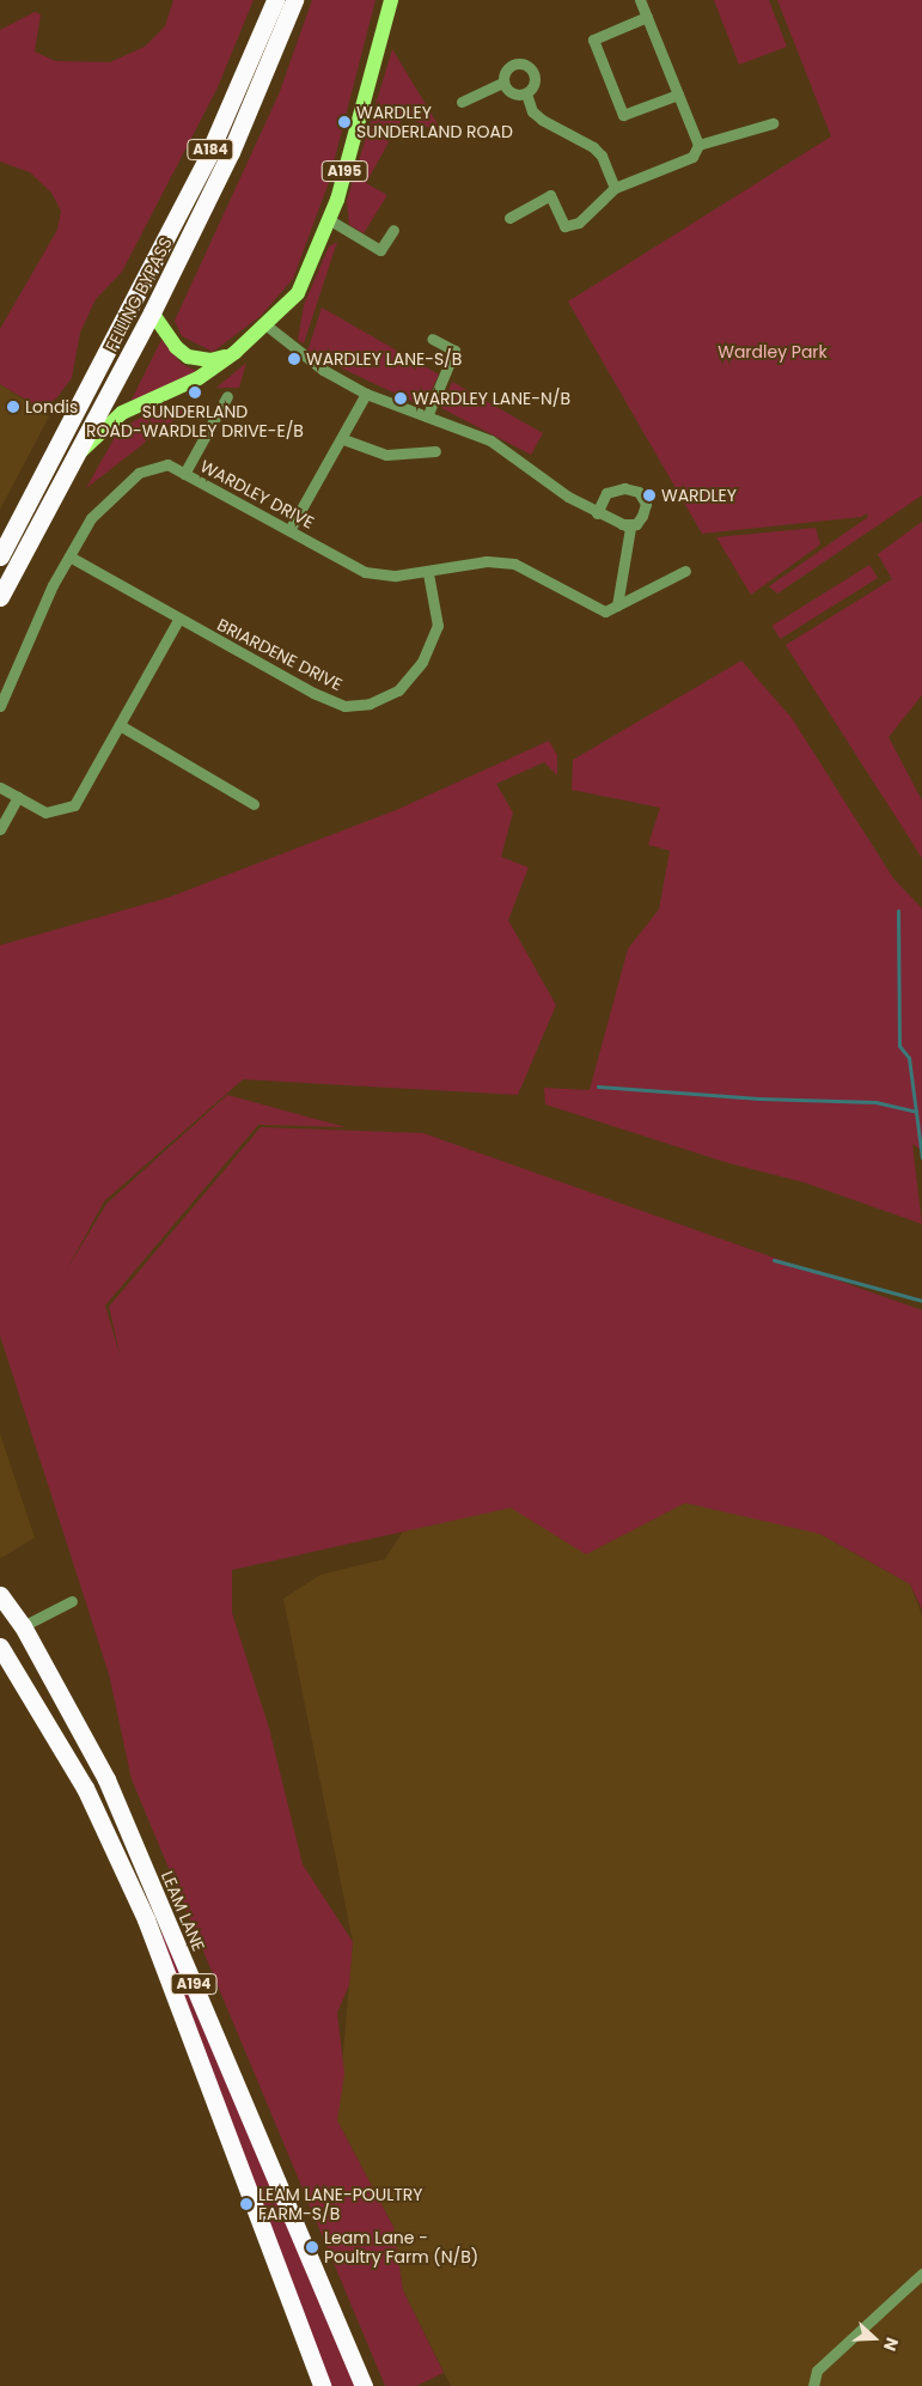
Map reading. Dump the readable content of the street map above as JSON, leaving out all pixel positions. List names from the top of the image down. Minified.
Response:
{"streets":{"highway":["A184","FELLING BYPASS","LEAM LANE","A194"],"main road":["A195"],"street":["WARDLEY DRIVE","BRIARDENE DRIVE"]},"crossings":[["A195","FELLING BYPASS"],["WARDLEY DRIVE","BRIARDENE DRIVE"]],"parks":["Wardley Park"],"places":["WARDLEY SUNDERLAND ROAD","WARDLEY LANE-S/B","SUNDERLAND ROAD-WARDLEY DRIVE-E/B","WARDLEY LANE-N/B","Londis","WARDLEY","LEAM LANE-POULTRY FARM-S/B","Leam Lane - Poultry Farm (N/B)"],"north":"right"}
